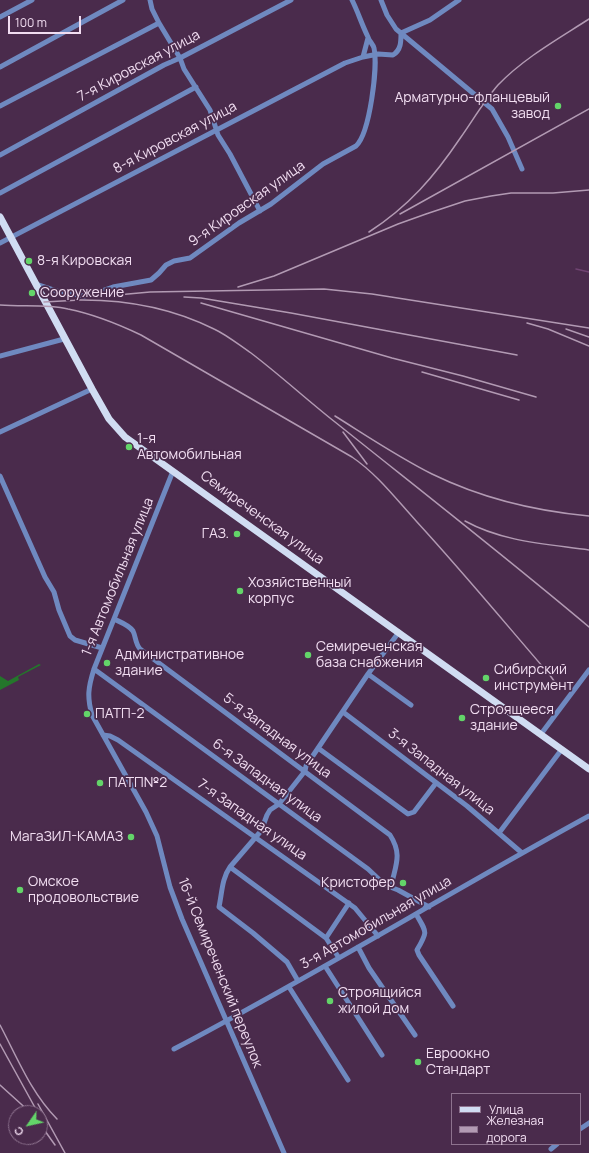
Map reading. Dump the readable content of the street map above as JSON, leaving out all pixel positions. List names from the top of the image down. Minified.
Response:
{"streets":{"main road":["Семиреченская улица"],"street":["7-я Кировская улица","8-я Кировская улица","9-я Кировская улица","1-я Автомобильная улица","5-я Западная улица","3-я Западная улица","6-я Западная улица","7-я Западная улица","3-я Автомобильная улица","16-й Семиреченский переулок"]},"crossings":[["8-я Кировская улица","9-я Кировская улица"],["8-я Кировская улица","Семиреченская улица"],["9-я Кировская улица","Семиреченская улица"],["Семиреченская улица","1-я Автомобильная улица"],["1-я Автомобильная улица","5-я Западная улица"],["1-я Автомобильная улица","6-я Западная улица"],["1-я Автомобильная улица","16-й Семиреченский переулок"],["5-я Западная улица","6-я Западная улица"],["3-я Западная улица","3-я Автомобильная улица"],["6-я Западная улица","3-я Автомобильная улица"],["7-я Западная улица","3-я Автомобильная улица"],["7-я Западная улица","16-й Семиреченский переулок"],["3-я Автомобильная улица","16-й Семиреченский переулок"]],"places":["Арматурно-фланцевый завод","8-я Кировская","Сооружение","1-я Автомобильная","ГАЗ.","Хозяйственный корпус","Семиреченская база снабжения","Административное здание","Сибирский инструмент","ПАТП-2","Строящееся здание","ПАТП№2","МагаЗИЛ-КАМАЗ","Кристофер","Омское продовольствие","Строящийся жилой дом","Евроокно Стандарт"],"legend":["Улица","Железная дорога"],"scale_bar":"100 m","north":"bottom left"}
